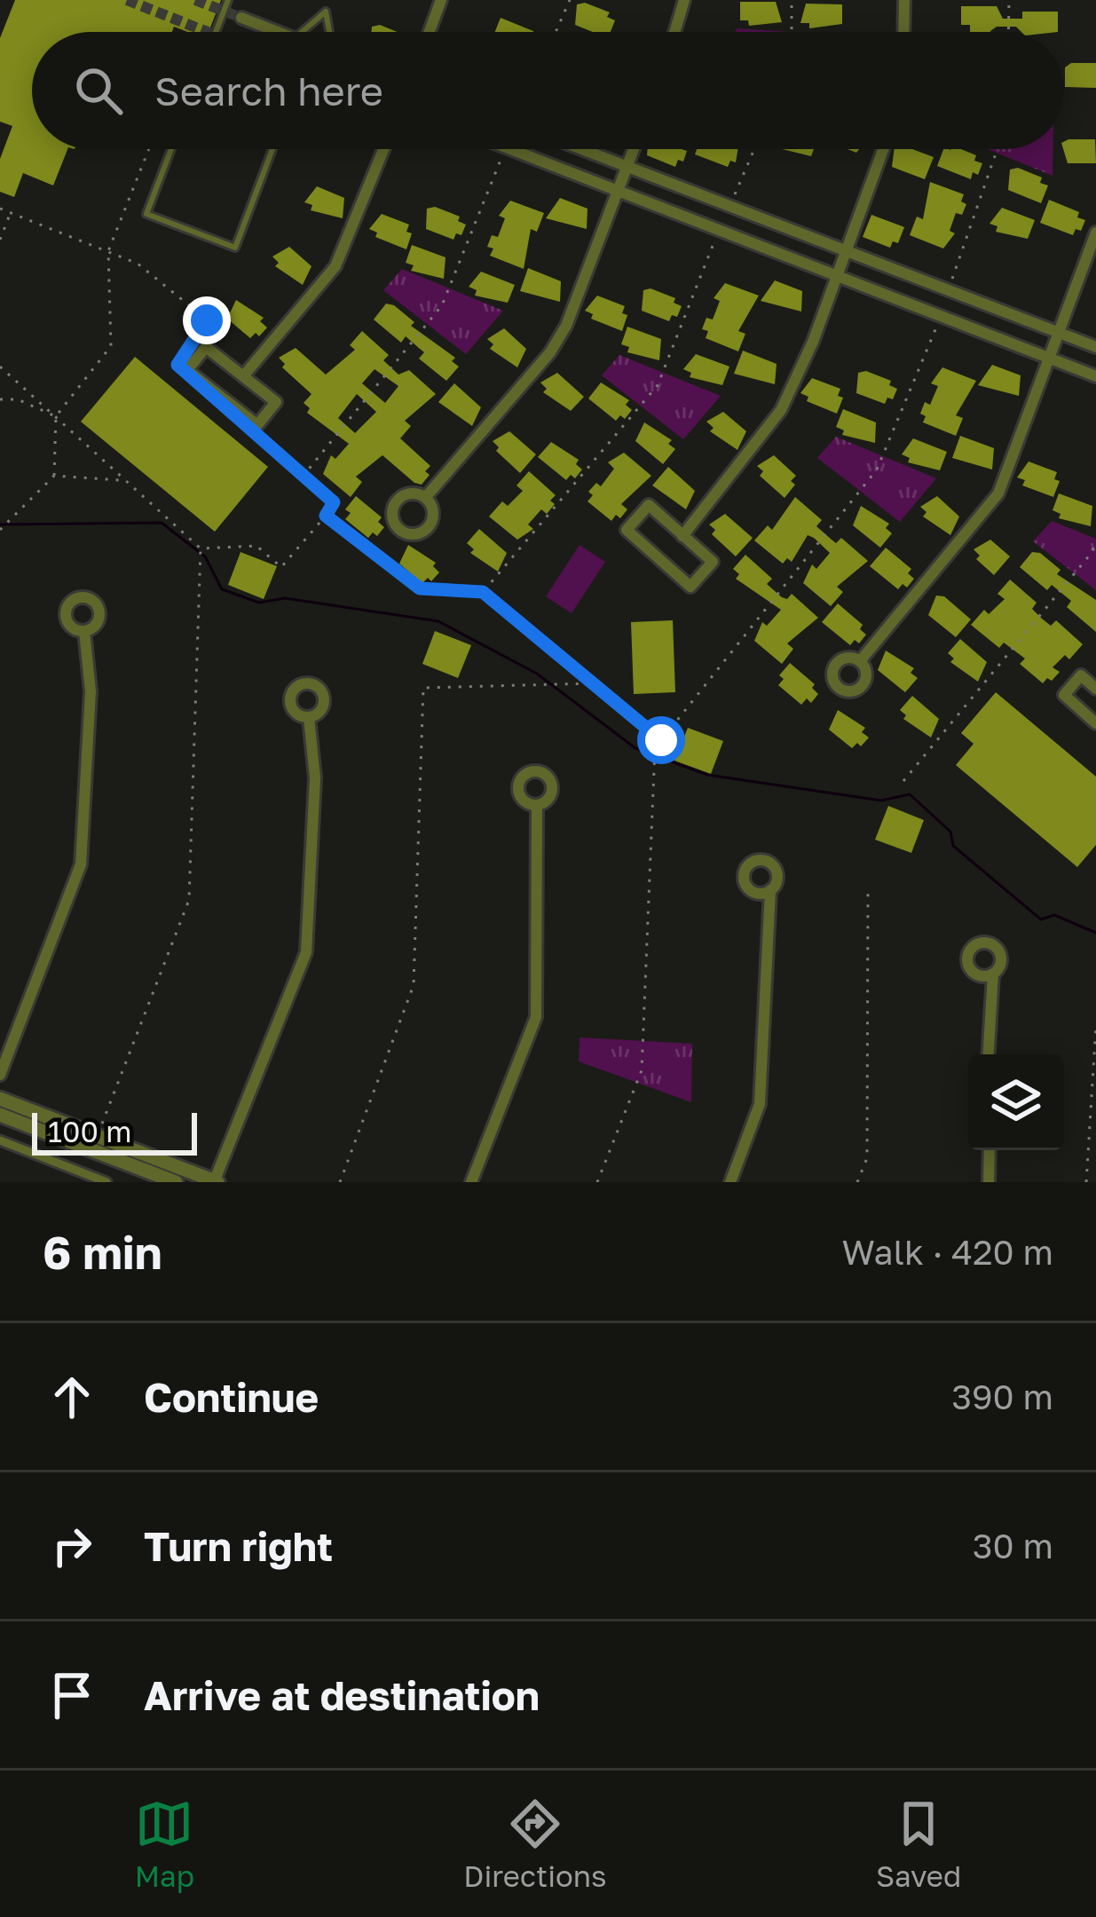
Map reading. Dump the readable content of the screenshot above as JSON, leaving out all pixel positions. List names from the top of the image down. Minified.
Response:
{"scale_bar":"100 m","page":{"search":"Search here","scale":"100 m","heading":["6 min","Walk · 420 m"],"list":[["Continue","390 m"],["Turn right","30 m"],"Arrive at destination"],"nav":["Map","Directions","Saved"]}}
